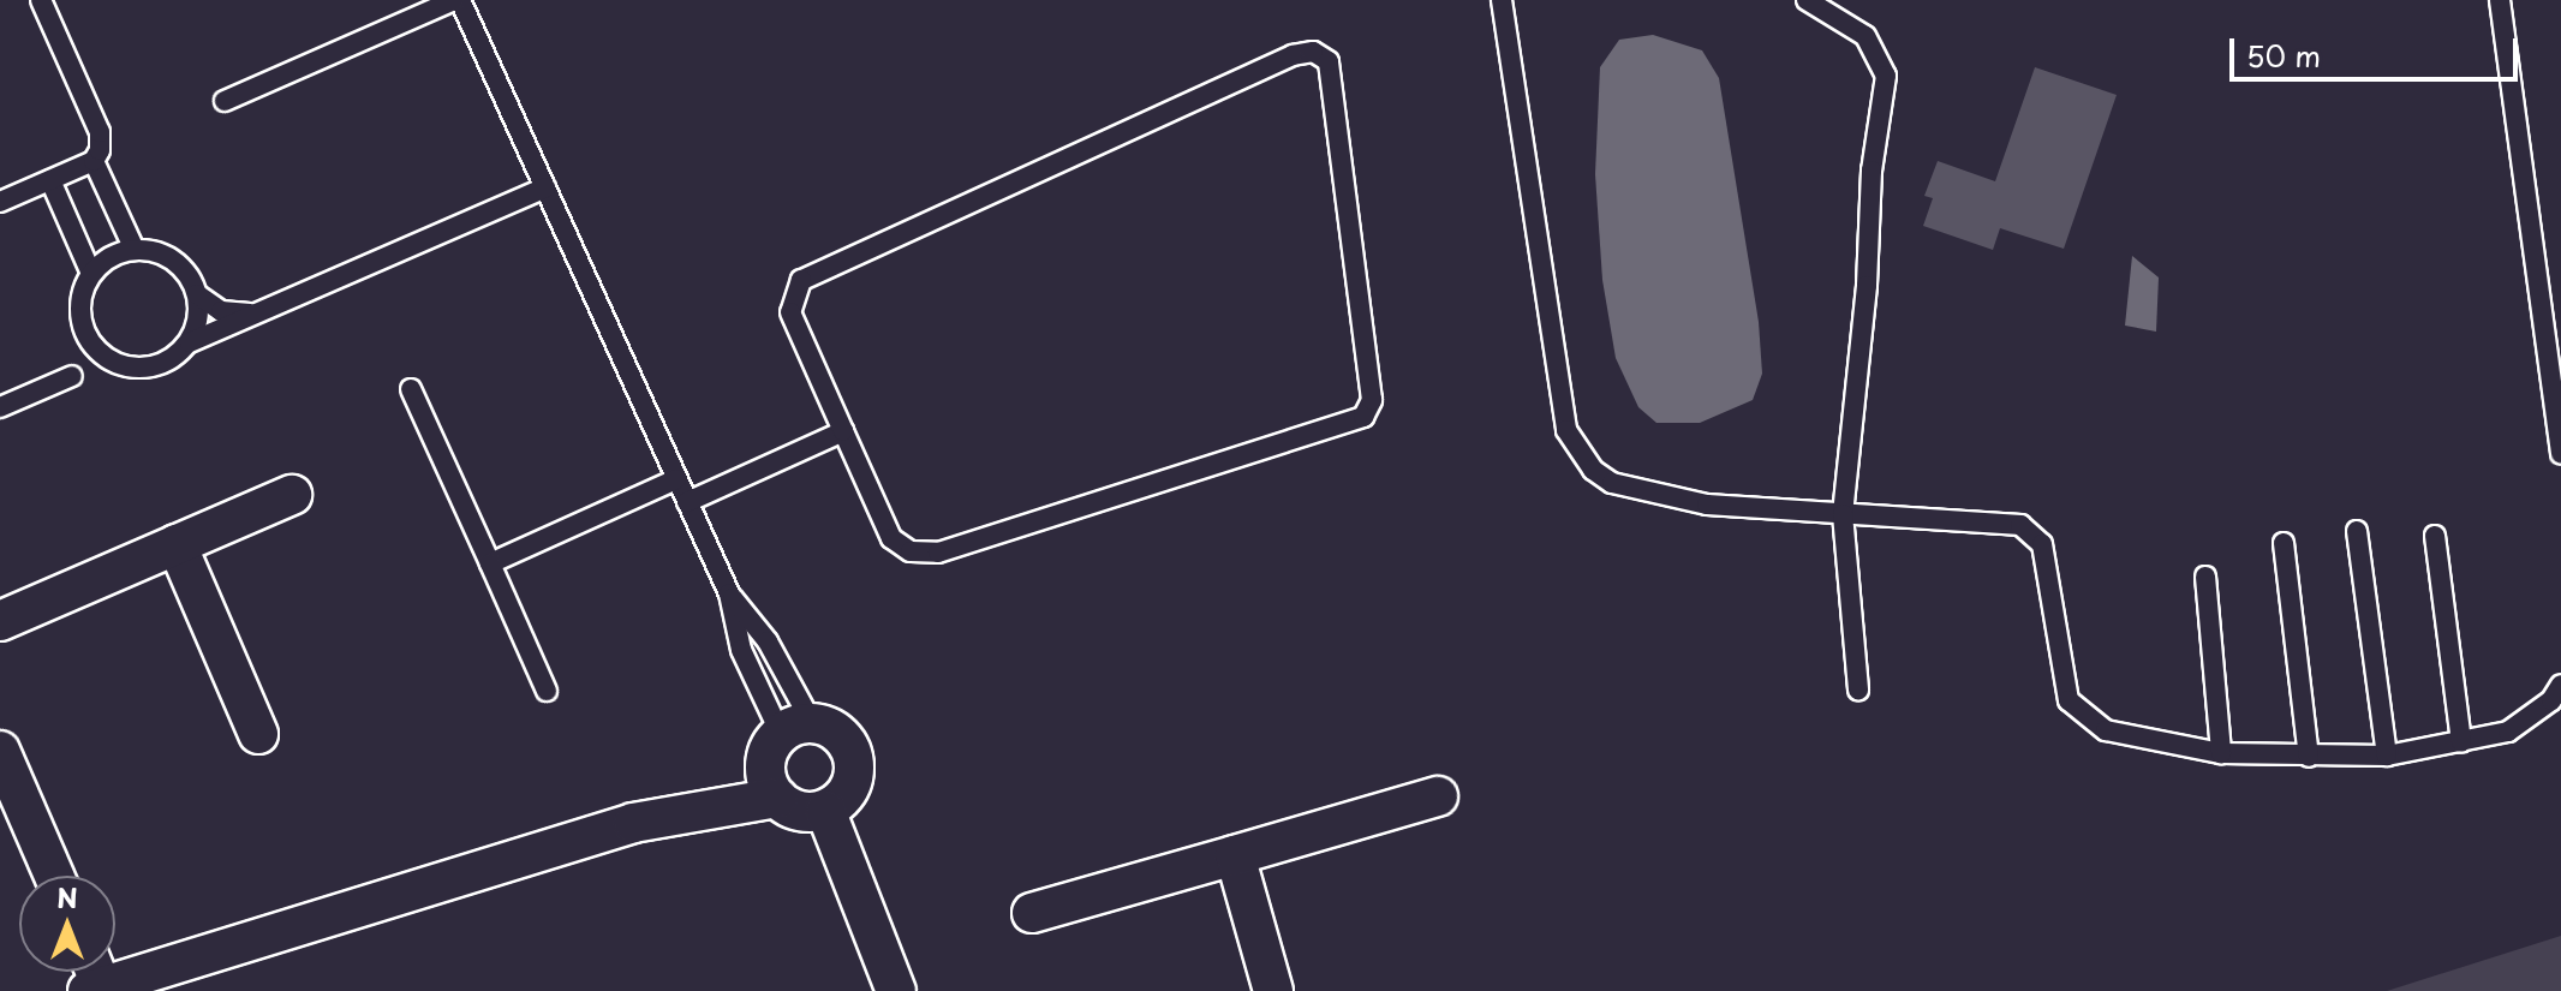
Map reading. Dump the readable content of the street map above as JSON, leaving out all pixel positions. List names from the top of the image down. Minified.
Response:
{"scale_bar":"50 m","north":"top"}
